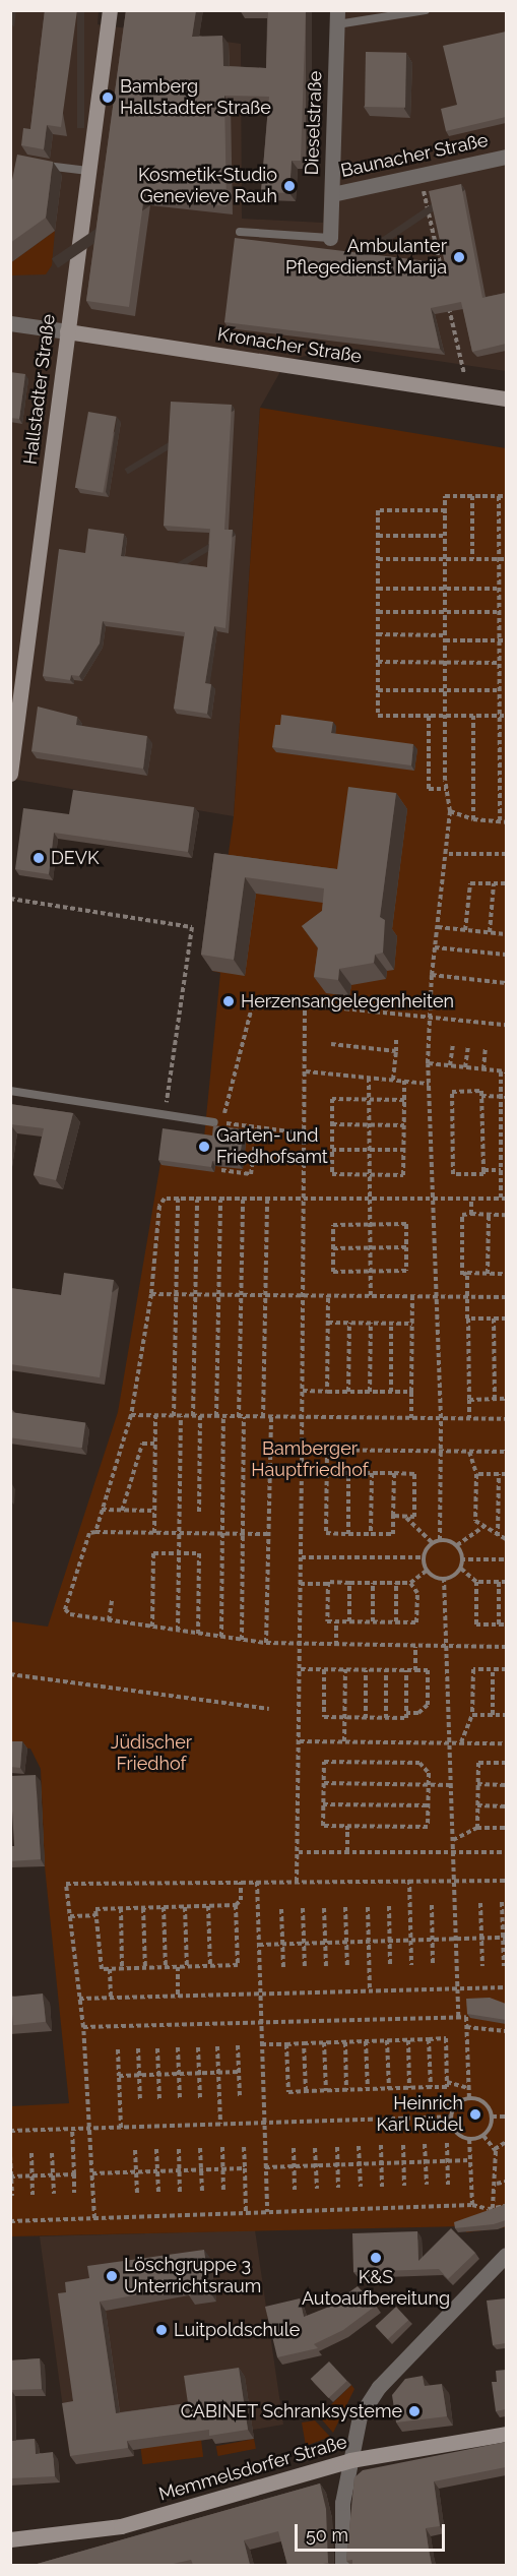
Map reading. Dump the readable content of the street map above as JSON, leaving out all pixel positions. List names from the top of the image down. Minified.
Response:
{"streets":{"main road":["Kronacher Straße","Hallstadter Straße","Memmelsdorfer Straße"],"street":["Dieselstraße","Baunacher Straße"]},"crossings":[["Dieselstraße","Baunacher Straße"],["Kronacher Straße","Hallstadter Straße"]],"parks":["Bamberger Hauptfriedhof","Jüdischer Friedhof"],"places":["Bamberg Hallstadter Straße","Kosmetik-Studio Genevieve Rauh","Ambulanter Pflegedienst Marija","DEVK","Herzensangelegenheiten","Garten- und Friedhofsamt","Heinrich Karl Rüdel","K&S Autoaufbereitung","Löschgruppe 3 Unterrichtsraum","Luitpoldschule","CABINET Schranksysteme"],"scale_bar":"50 m"}
